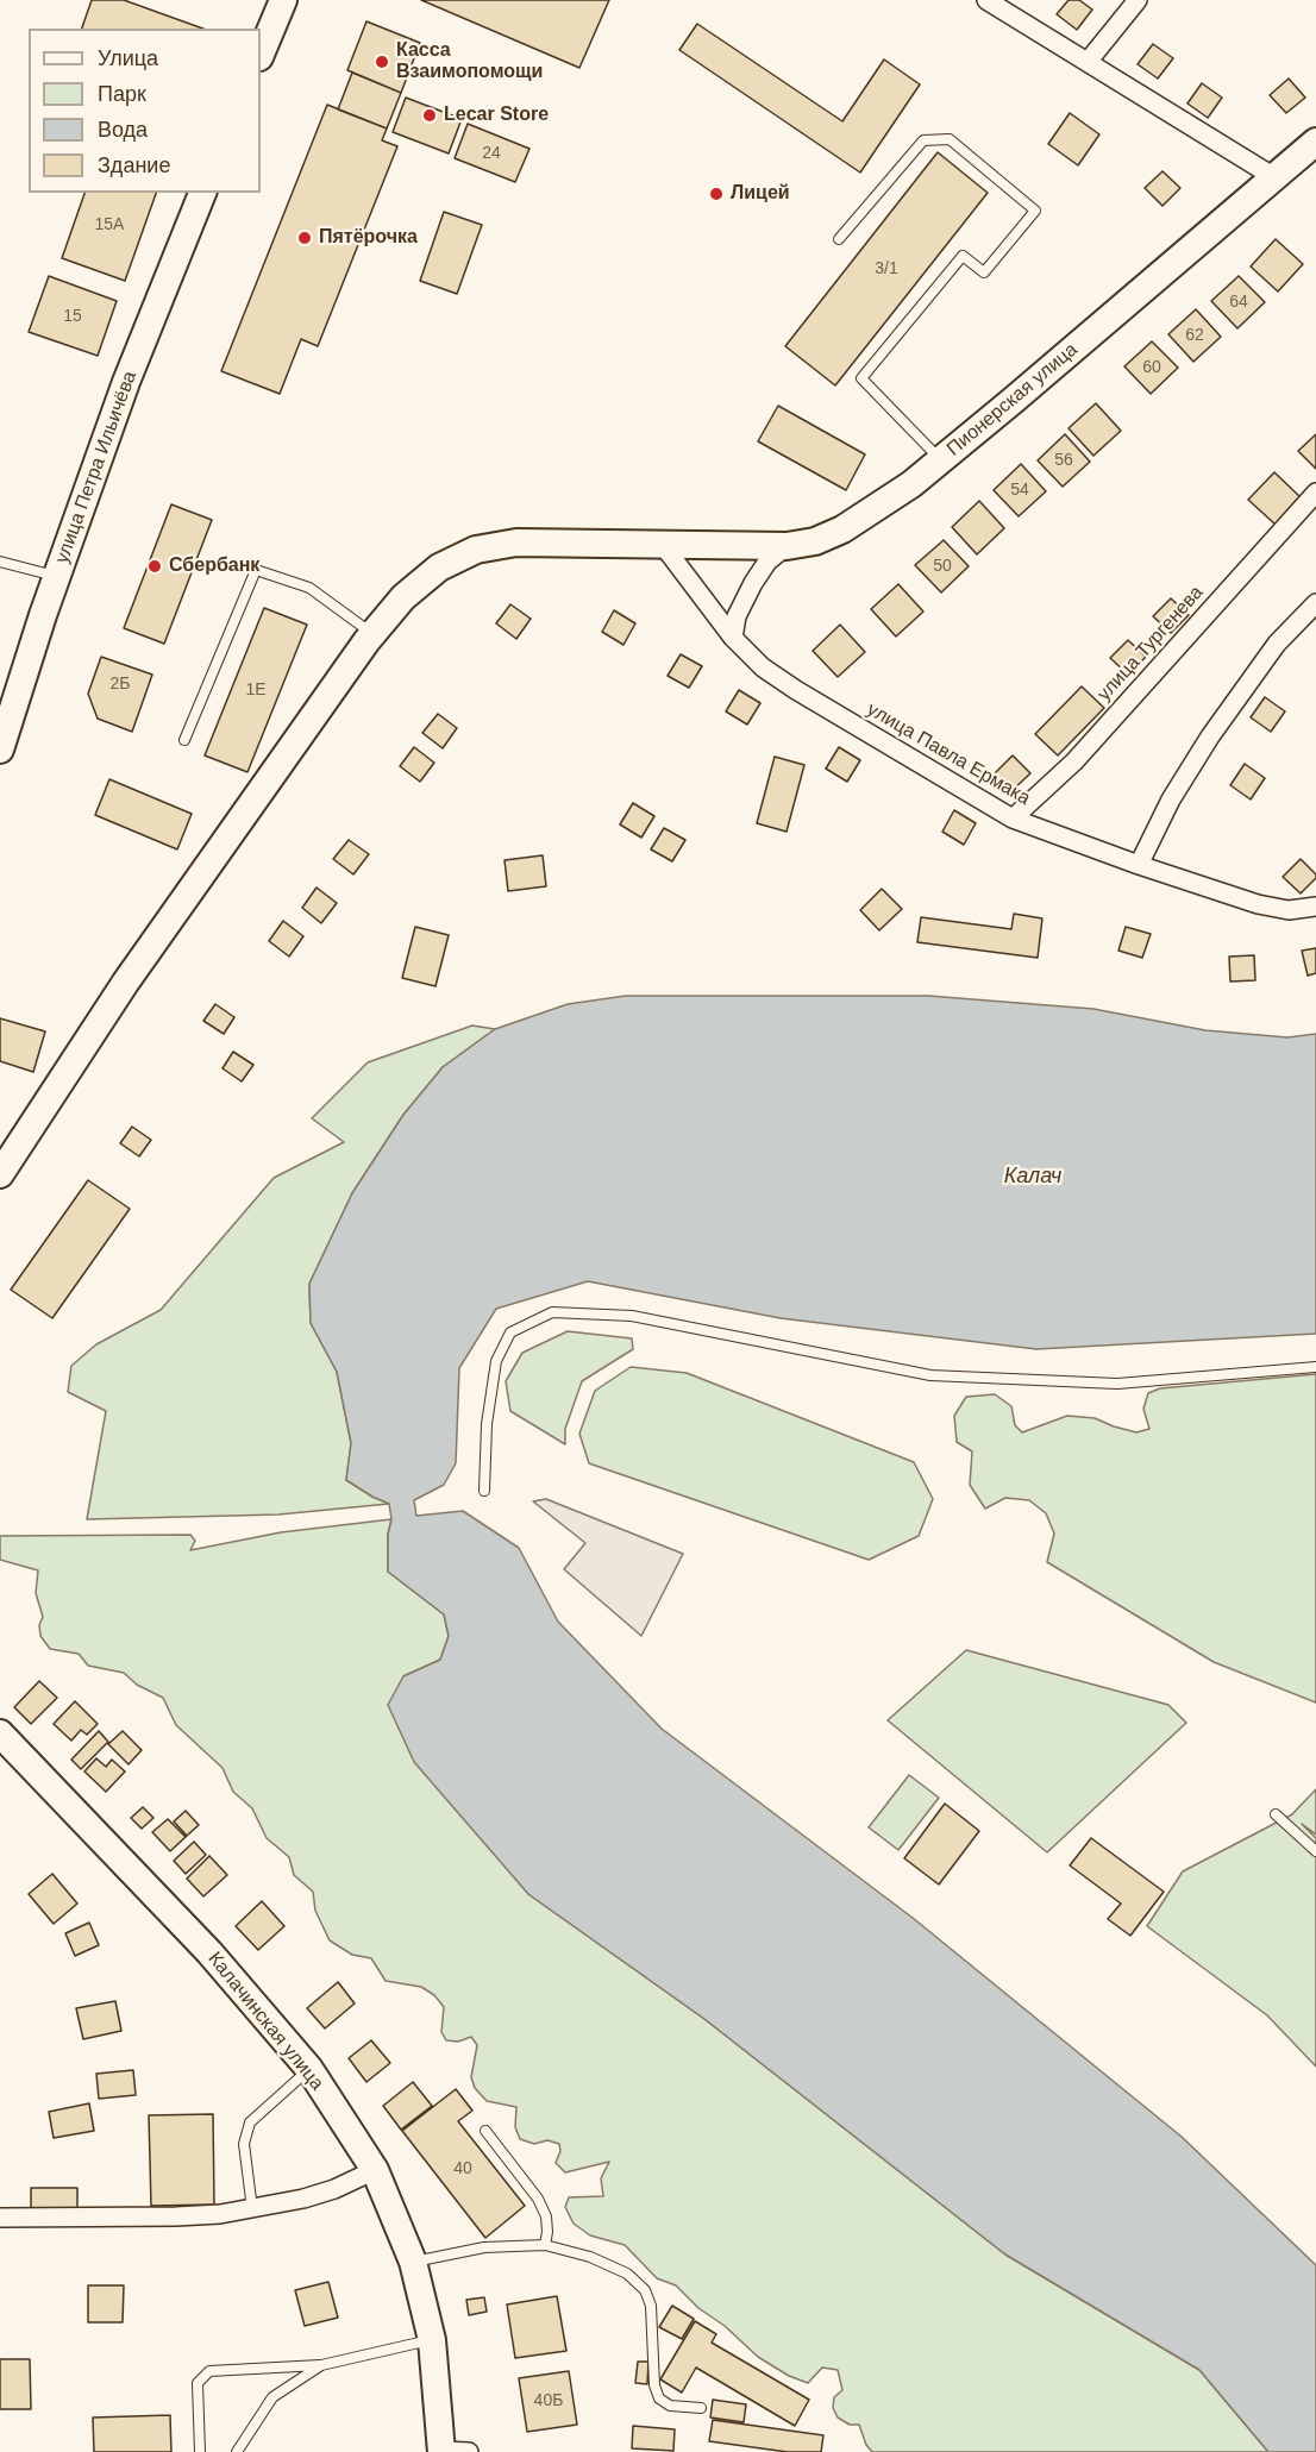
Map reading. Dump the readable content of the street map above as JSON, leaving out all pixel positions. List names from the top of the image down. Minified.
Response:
{"streets":{"street":["Пионерская улица","улица Петра Ильичёва","улица Тургенева","улица Павла Ермака","Калачинская улица"]},"crossings":[["Пионерская улица","улица Павла Ермака"],["улица Тургенева","улица Павла Ермака"]],"water":["Калач"],"places":["Касса Взаимопомощи","Lecar Store","Лицей","Пятёрочка","Сбербанк"],"house_numbers":["24","15А","3/1","64","15","62","60","56","54","50","2Б","1Е","40","40Б"],"legend":["Улица","Парк","Вода","Здание"]}
